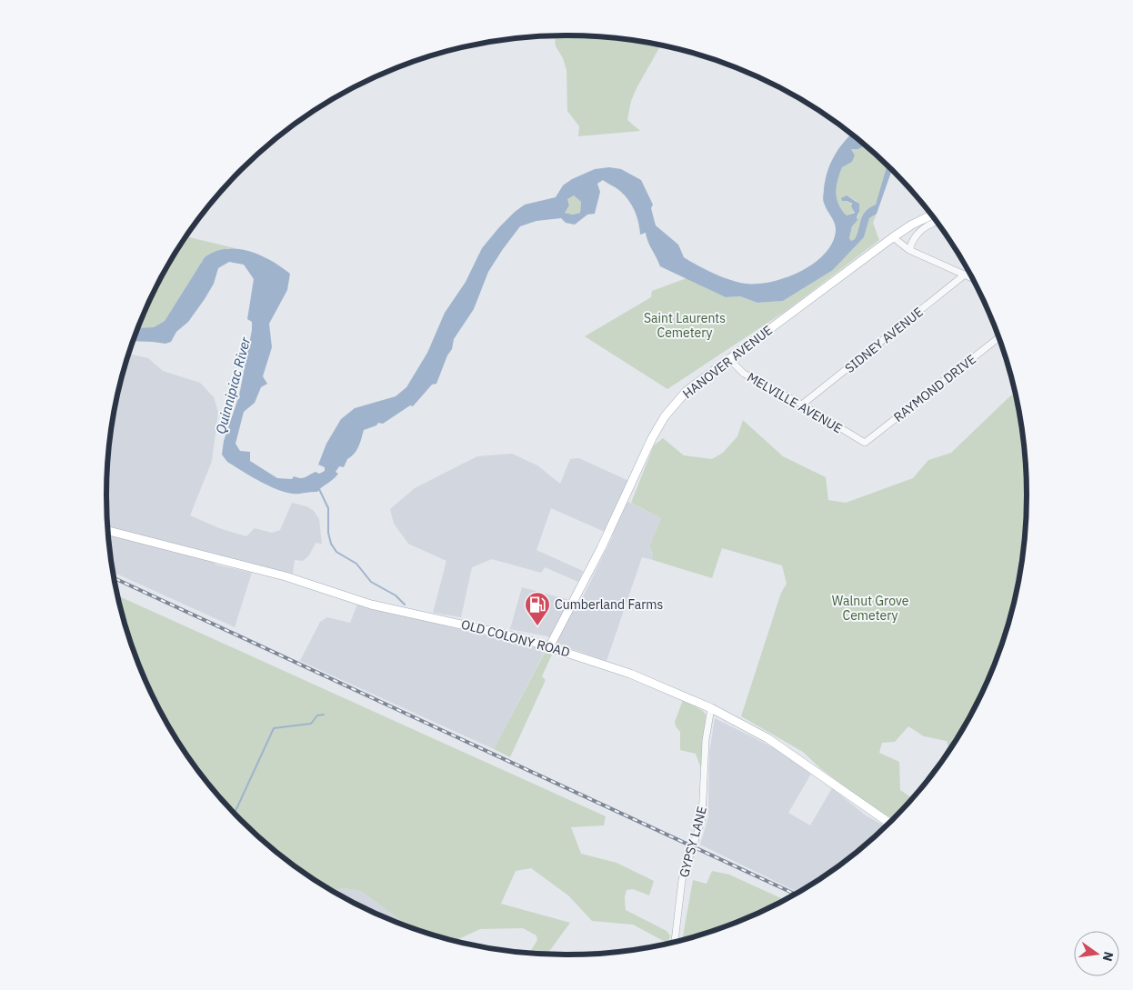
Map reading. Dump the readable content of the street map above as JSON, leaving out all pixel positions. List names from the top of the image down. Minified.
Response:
{"streets":{"main road":["HANOVER AVENUE","OLD COLONY ROAD"],"street":["SIDNEY AVENUE","RAYMOND DRIVE","MELVILLE AVENUE","GYPSY LANE"]},"crossings":[["SIDNEY AVENUE","MELVILLE AVENUE"],["HANOVER AVENUE","MELVILLE AVENUE"],["HANOVER AVENUE","OLD COLONY ROAD"],["RAYMOND DRIVE","MELVILLE AVENUE"],["OLD COLONY ROAD","GYPSY LANE"]],"water":["Quinnipiac River"],"parks":["Saint Laurents Cemetery","Walnut Grove Cemetery"],"places":{"fuel station":["Cumberland Farms"]},"north":"right"}
